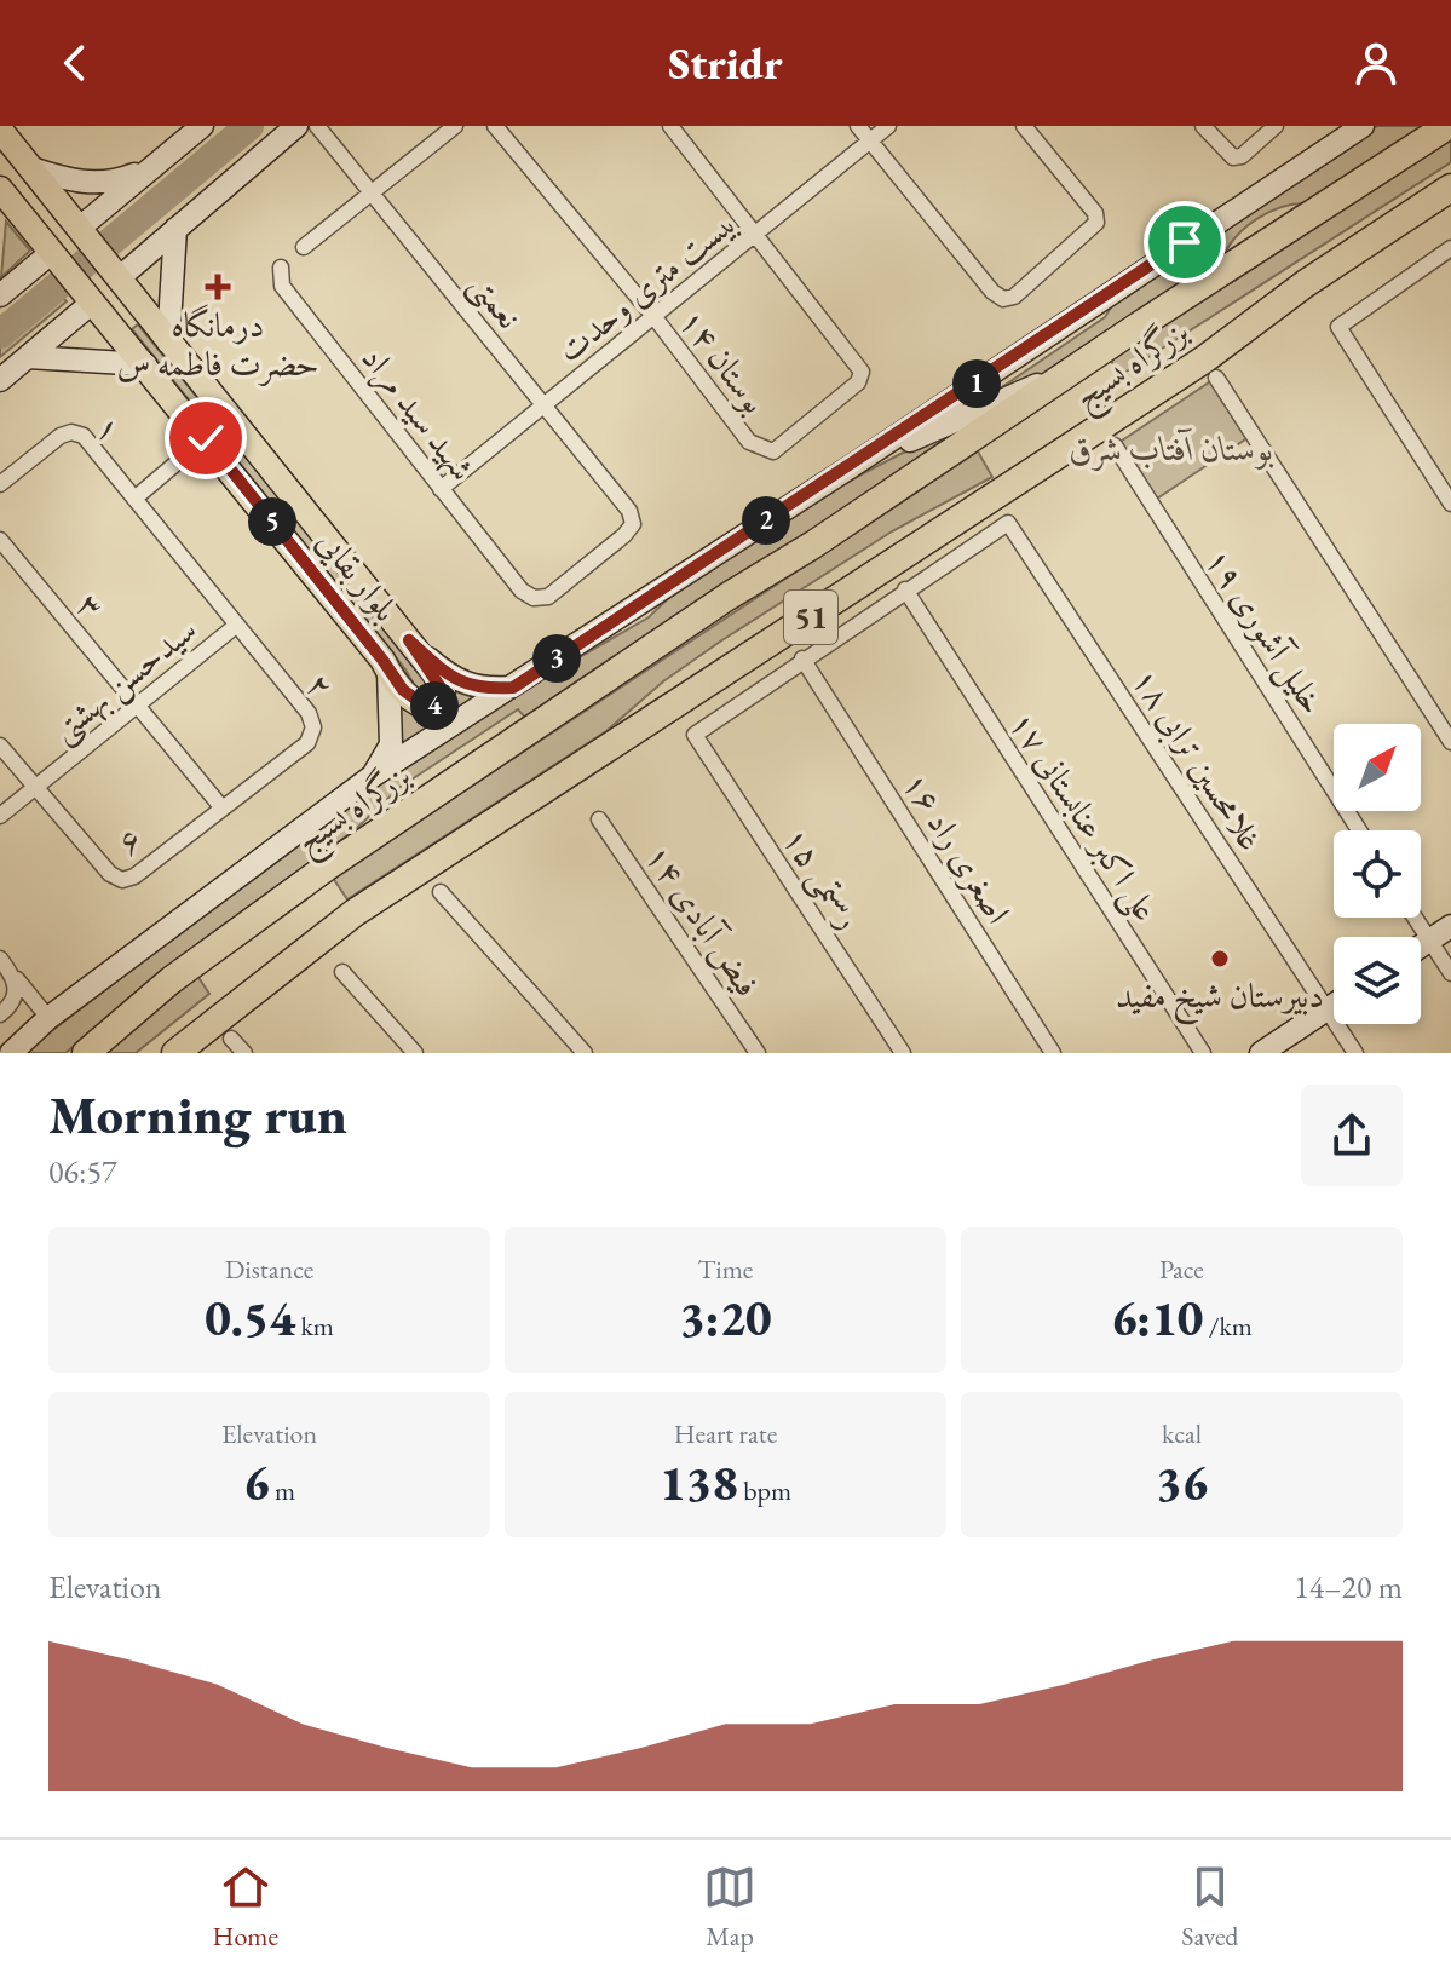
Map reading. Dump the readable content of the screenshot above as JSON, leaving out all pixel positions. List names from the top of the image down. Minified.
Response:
{"streets":{"highway":["بزرگراه بسیج","51"],"main road":["بلوار بقایی"],"street":["بیست متری وحدت","نعمتی","بوستان ۱۴","شهید سید مراد","۱","۳","خلیل آشوری ۱۹","سیدحسن بهشتی","۲","غلامحسین ترابی ۱۸","علی اکبر عنابستانی ۱۷","۶","اصغری راد ۱۶","رستمی ۱۵","فیض آبادی ۱۴"]},"crossings":[["بیست متری وحدت","نعمتی"],["بیست متری وحدت","بوستان ۱۴"],["بیست متری وحدت","شهید سید مراد"],["نعمتی","شهید سید مراد"],["۱","سیدحسن بهشتی"],["۱","۲"],["۳","سیدحسن بهشتی"],["۳","۲"],["۳","۶"],["سیدحسن بهشتی","۲"],["سیدحسن بهشتی","۶"],["۲","۶"],["غلامحسین ترابی ۱۸","علی اکبر عنابستانی ۱۷"],["اصغری راد ۱۶","رستمی ۱۵"]],"parks":["بوستان آفتاب شرق"],"places":{"health":["درمانگاه حضرت فاطمه س"],"other":["دبیرستان شیخ مفید"]},"north":"top right","page":{"header":"Stridr","pins":["1","2","5","3","4"],"heading":["Morning run","06:57"],"stats":[["Distance","0.54 km"],["Time","3:20"],["Pace","6:10 /km"],["Elevation","6 m"],["Heart rate","138 bpm"],["kcal","36"]],"chart":["Elevation","14–20 m"],"tabs":["Home","Map","Saved"]}}
